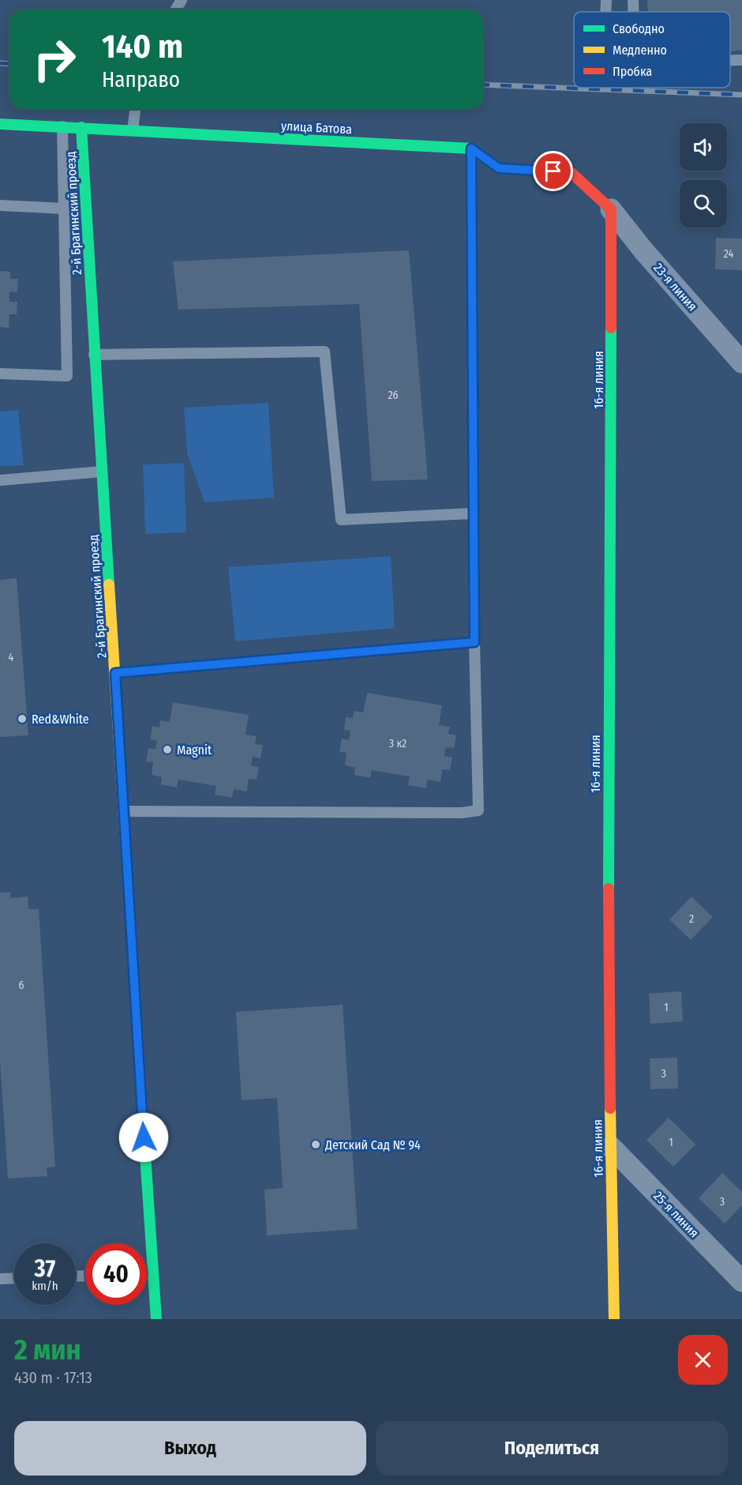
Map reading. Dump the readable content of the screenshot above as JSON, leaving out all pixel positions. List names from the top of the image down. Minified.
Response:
{"streets":{"street":["улица Батова","2-й Брагинский проезд","23-я линия","16-я линия","25-я линия"]},"crossings":[["улица Батова","2-й Брагинский проезд"],["23-я линия","16-я линия"],["16-я линия","25-я линия"]],"places":["Red&White","Magnit","Детский Сад № 94"],"house_numbers":["24","26","4","3 к2","2","6","1","3","1","3"],"legend":["Свободно","Медленно","Пробка"],"page":{"turn":["140 m","Направо"],"speed":"37 km/h","limit":"40","heading":["2 мин","430 m · 17:13"],"buttons":["Выход","Поделиться"]}}
